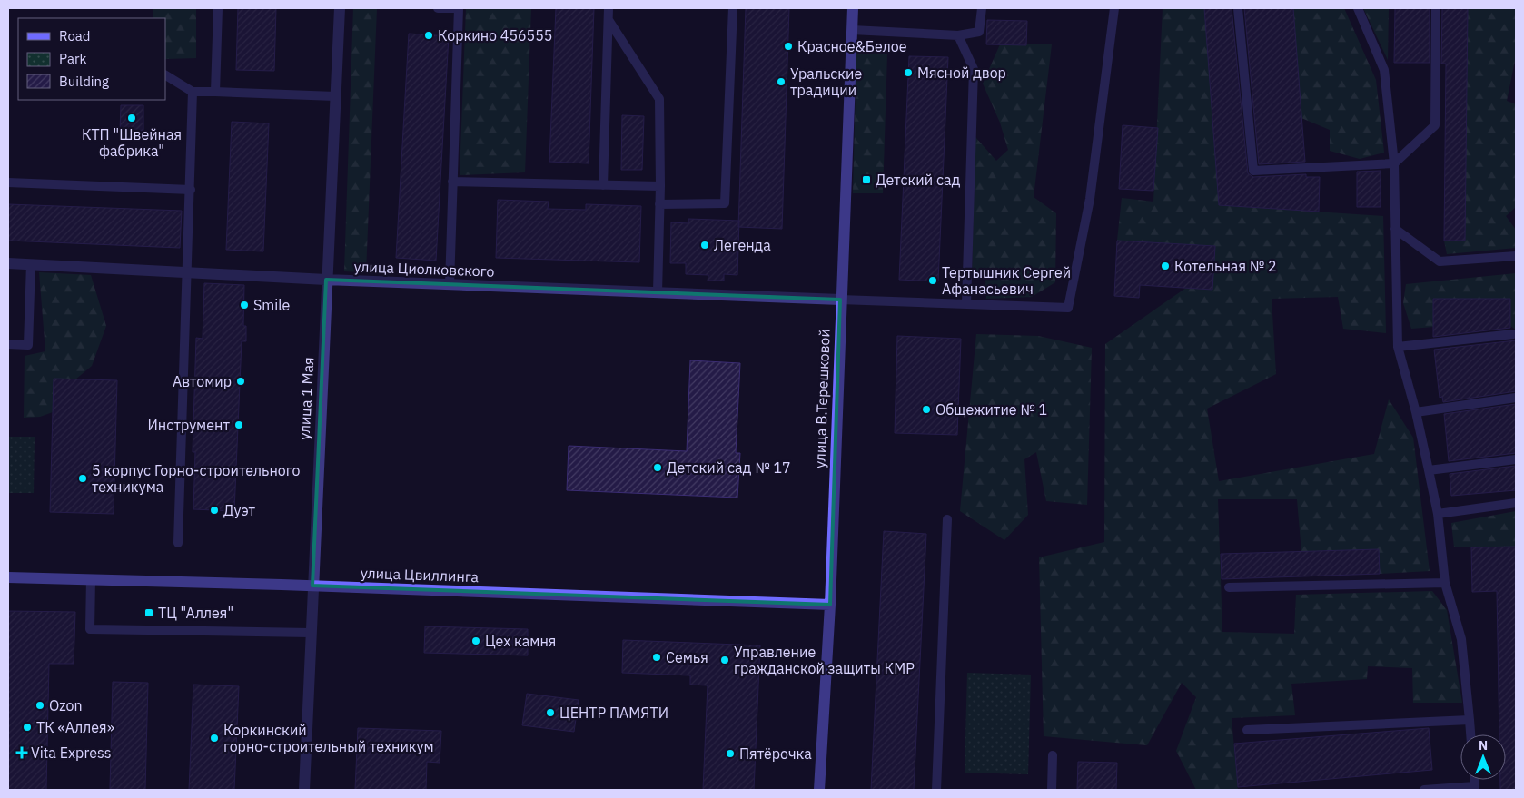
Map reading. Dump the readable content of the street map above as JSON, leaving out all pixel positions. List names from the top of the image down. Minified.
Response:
{"streets":{"street":["улица Циолковского","улица 1 Мая","улица В.Терешковой","улица Цвиллинга"]},"crossings":[["улица Циолковского","улица 1 Мая"],["улица Циолковского","улица В.Терешковой"],["улица 1 Мая","улица Цвиллинга"],["улица В.Терешковой","улица Цвиллинга"]],"places":{"other":["Коркино 456555","Красное&Белое","Мясной двор","Уральские традиции","КТП \"Швейная фабрика\"","Легенда","Котельная № 2","Тертышник Сергей Афанасьевич","Smile","Автомир","Общежитие № 1","Инструмент","Детский сад № 17","5 корпус Горно-строительного техникума","Дуэт","Цех камня","Семья","Управление гражданской защиты КМР","Ozon","ЦЕНТР ПАМЯТИ","ТК «Аллея»","Коркинский горно-строительный техникум","Пятёрочка"],"transit":["Детский сад","ТЦ \"Аллея\""],"health":["Vita Express"]},"legend":["Road","Park","Building"],"north":"top"}
